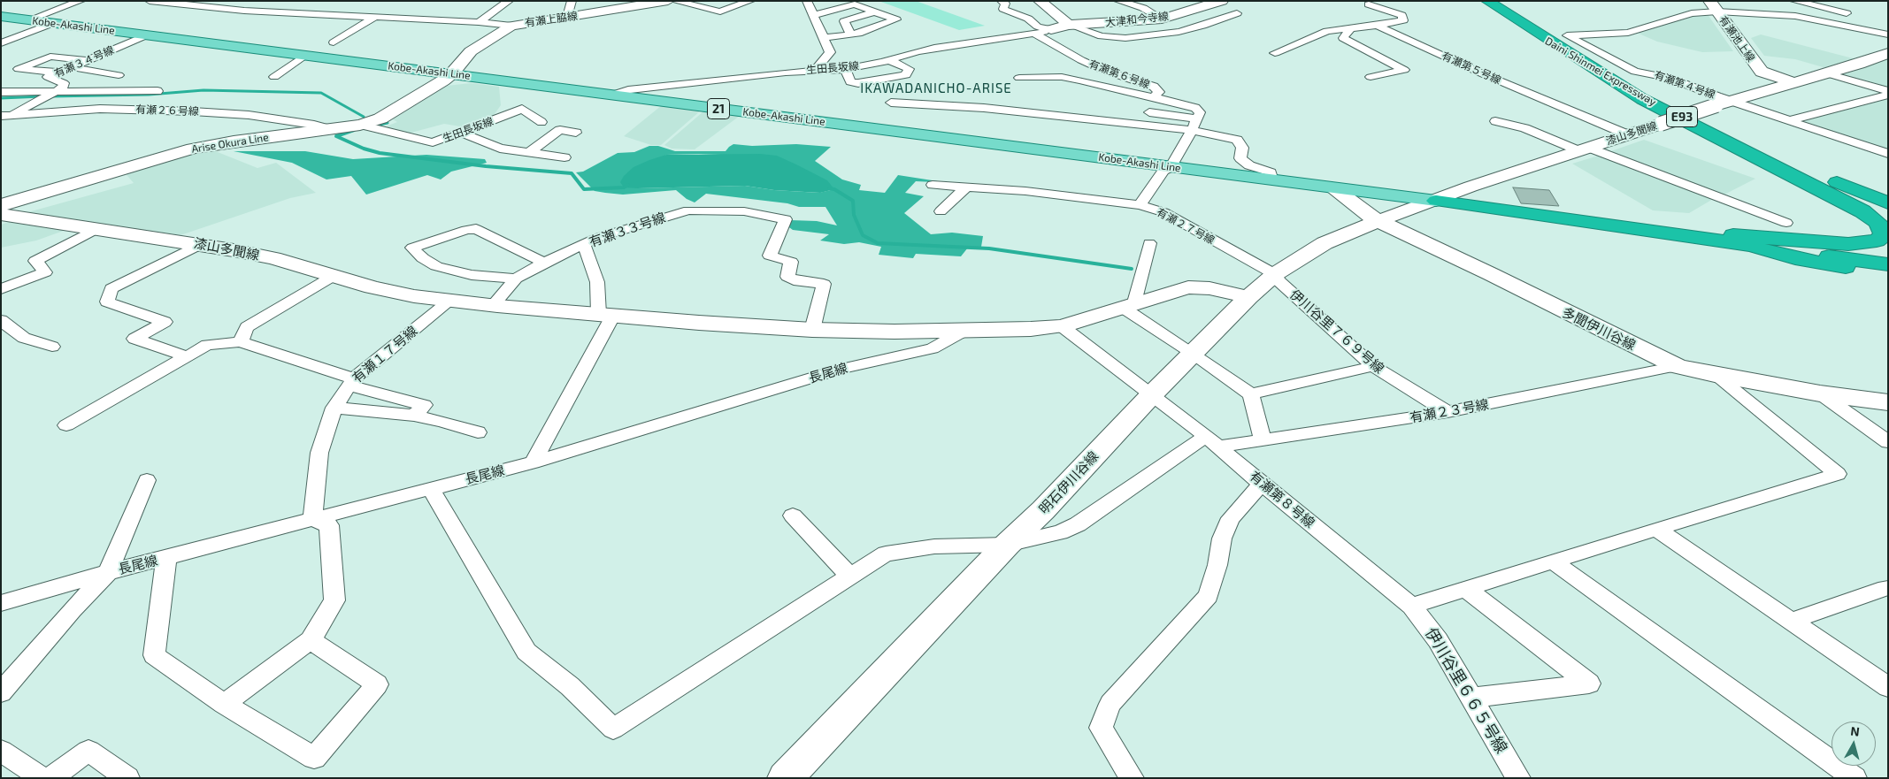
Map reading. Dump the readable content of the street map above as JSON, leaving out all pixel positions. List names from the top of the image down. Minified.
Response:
{"streets":{"highway":["Daini Shinmei Expressway","E93"],"main road":["Kobe-Akashi Line","21"],"street":["有瀬上脇線","大津和今寺線","有瀬池上線","有瀬３４号線","生田長坂線","有瀬第５号線","有瀬第６号線","有瀬第４号線","有瀬２６号線","漆山多聞線","Arise Okura Line","有瀬２７号線","有瀬３３号線","多聞伊川谷線","伊川谷里７６９号線","有瀬１７号線","長尾線","有瀬２３号線","明石伊川谷線","有瀬第８号線","伊川谷里６６５号線"]},"crossings":[["有瀬上脇線","Kobe-Akashi Line"],["有瀬上脇線","Arise Okura Line"],["大津和今寺線","生田長坂線"],["Kobe-Akashi Line","有瀬３４号線"],["Kobe-Akashi Line","生田長坂線"],["Kobe-Akashi Line","漆山多聞線"],["Kobe-Akashi Line","Arise Okura Line"],["Kobe-Akashi Line","有瀬２７号線"],["Kobe-Akashi Line","多聞伊川谷線"],["有瀬池上線","有瀬第４号線"],["有瀬池上線","漆山多聞線"],["生田長坂線","有瀬第６号線"],["生田長坂線","Arise Okura Line"],["有瀬第５号線","漆山多聞線"],["有瀬第６号線","有瀬２７号線"],["有瀬第４号線","漆山多聞線"],["有瀬２６号線","Arise Okura Line"],["漆山多聞線","有瀬３３号線"],["漆山多聞線","多聞伊川谷線"],["漆山多聞線","有瀬１７号線"],["漆山多聞線","長尾線"],["漆山多聞線","明石伊川谷線"],["有瀬２７号線","伊川谷里７６９号線"],["有瀬２７号線","明石伊川谷線"],["多聞伊川谷線","有瀬２３号線"],["多聞伊川谷線","明石伊川谷線"],["伊川谷里７６９号線","有瀬２３号線"],["伊川谷里７６９号線","明石伊川谷線"],["有瀬１７号線","長尾線"],["有瀬２３号線","有瀬第８号線"],["明石伊川谷線","有瀬第８号線"],["有瀬第８号線","伊川谷里６６５号線"]],"districts":["IKAWADANICHO-ARISE"],"north":"top"}
